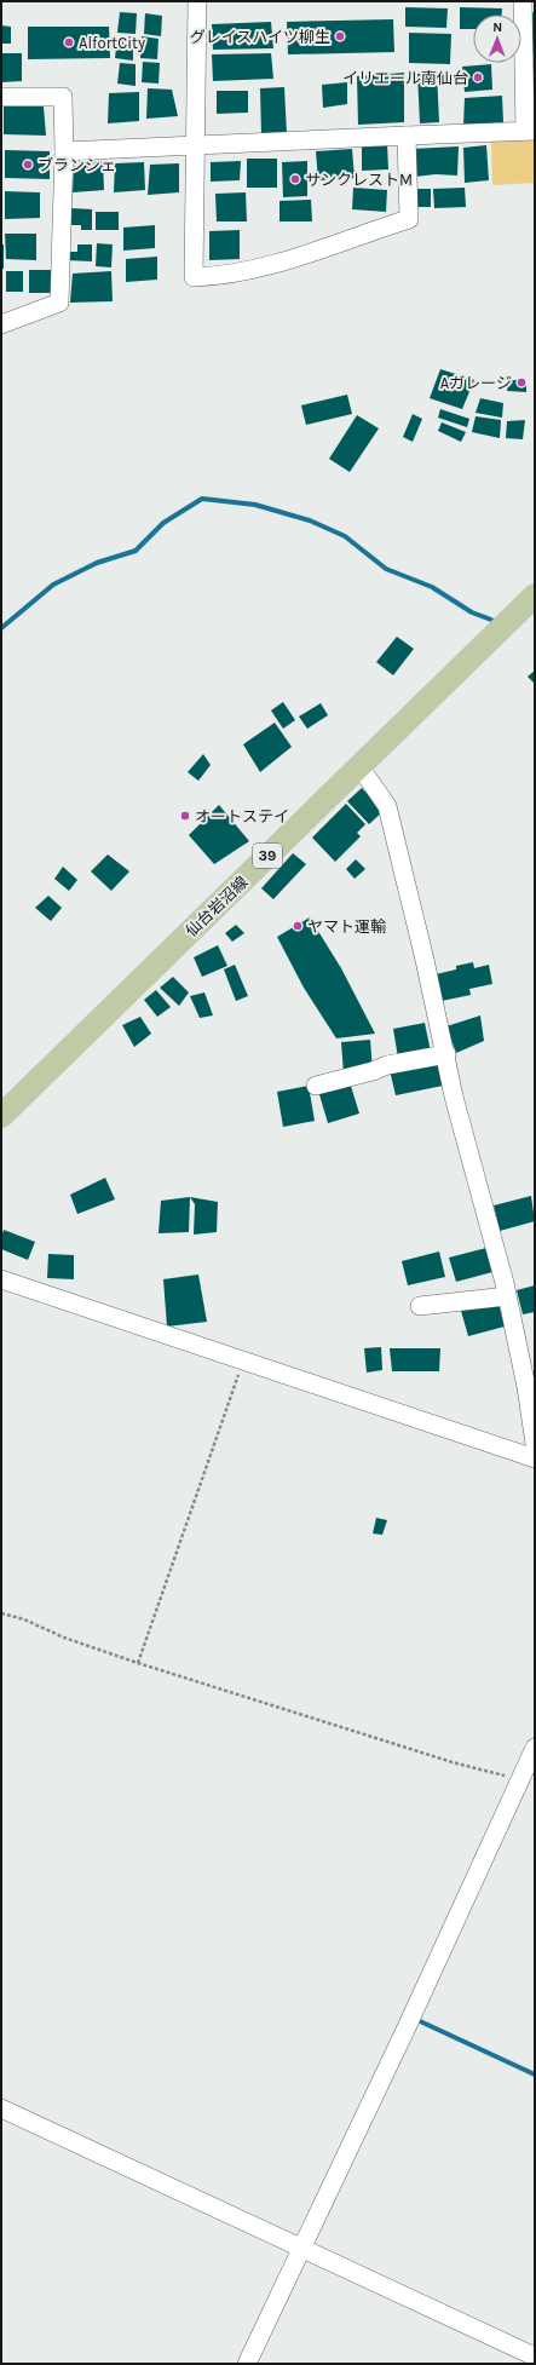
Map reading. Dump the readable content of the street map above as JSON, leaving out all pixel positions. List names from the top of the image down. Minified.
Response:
{"streets":{"main road":["39","仙台岩沼線"]},"places":["グレイスハイツ柳生","AlfortCity","イリエール南仙台","ブランシェ","サンクレストM","Aガレージ","オートステイ","ヤマト運輸"],"north":"top"}
